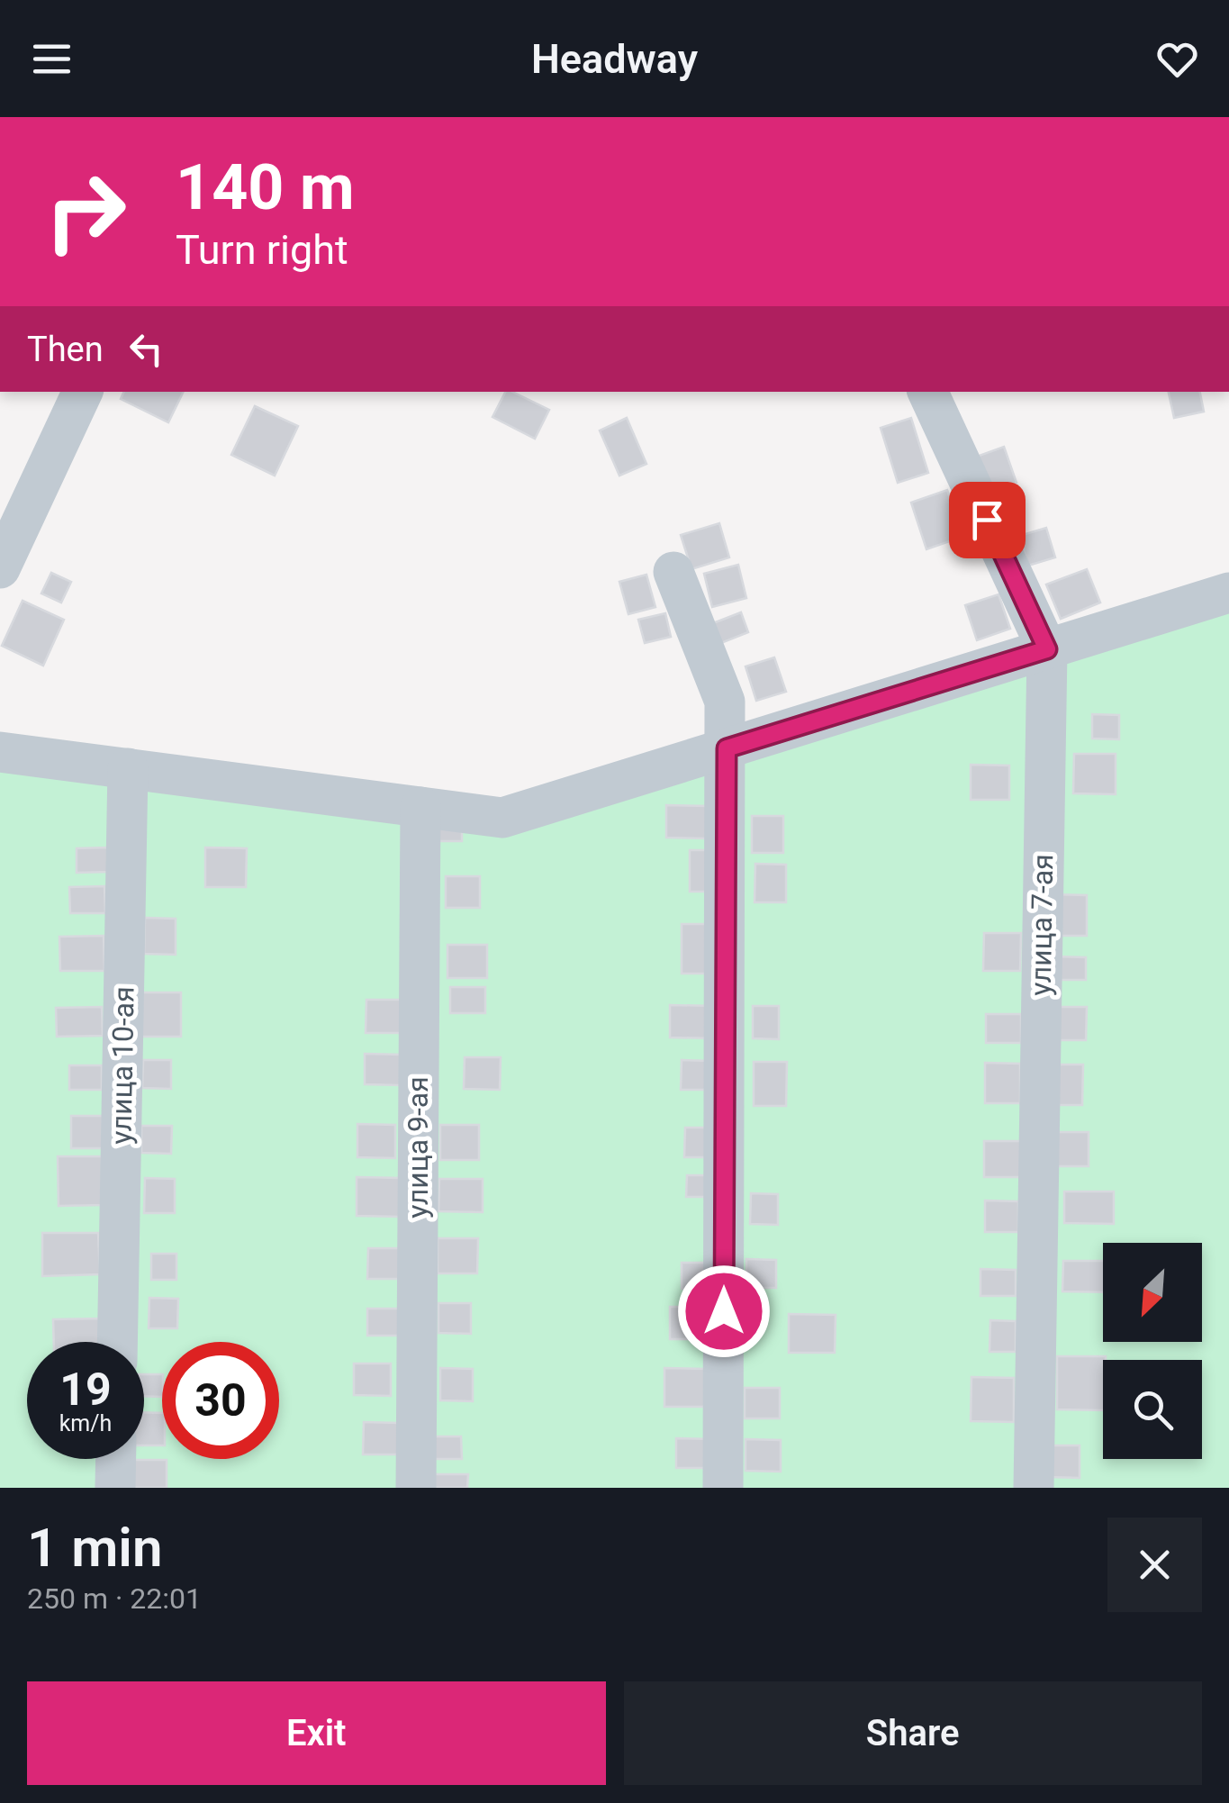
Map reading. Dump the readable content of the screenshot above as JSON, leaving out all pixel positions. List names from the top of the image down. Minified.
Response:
{"streets":{"street":["улица 7-ая","улица 10-ая","улица 9-ая"]},"north":"bottom left","page":{"header":"Headway","turn":["140 m","Turn right"],"then":"Then","speed":"19 km/h","limit":"30","heading":["1 min","250 m · 22:01"],"buttons":["Exit","Share"]}}
